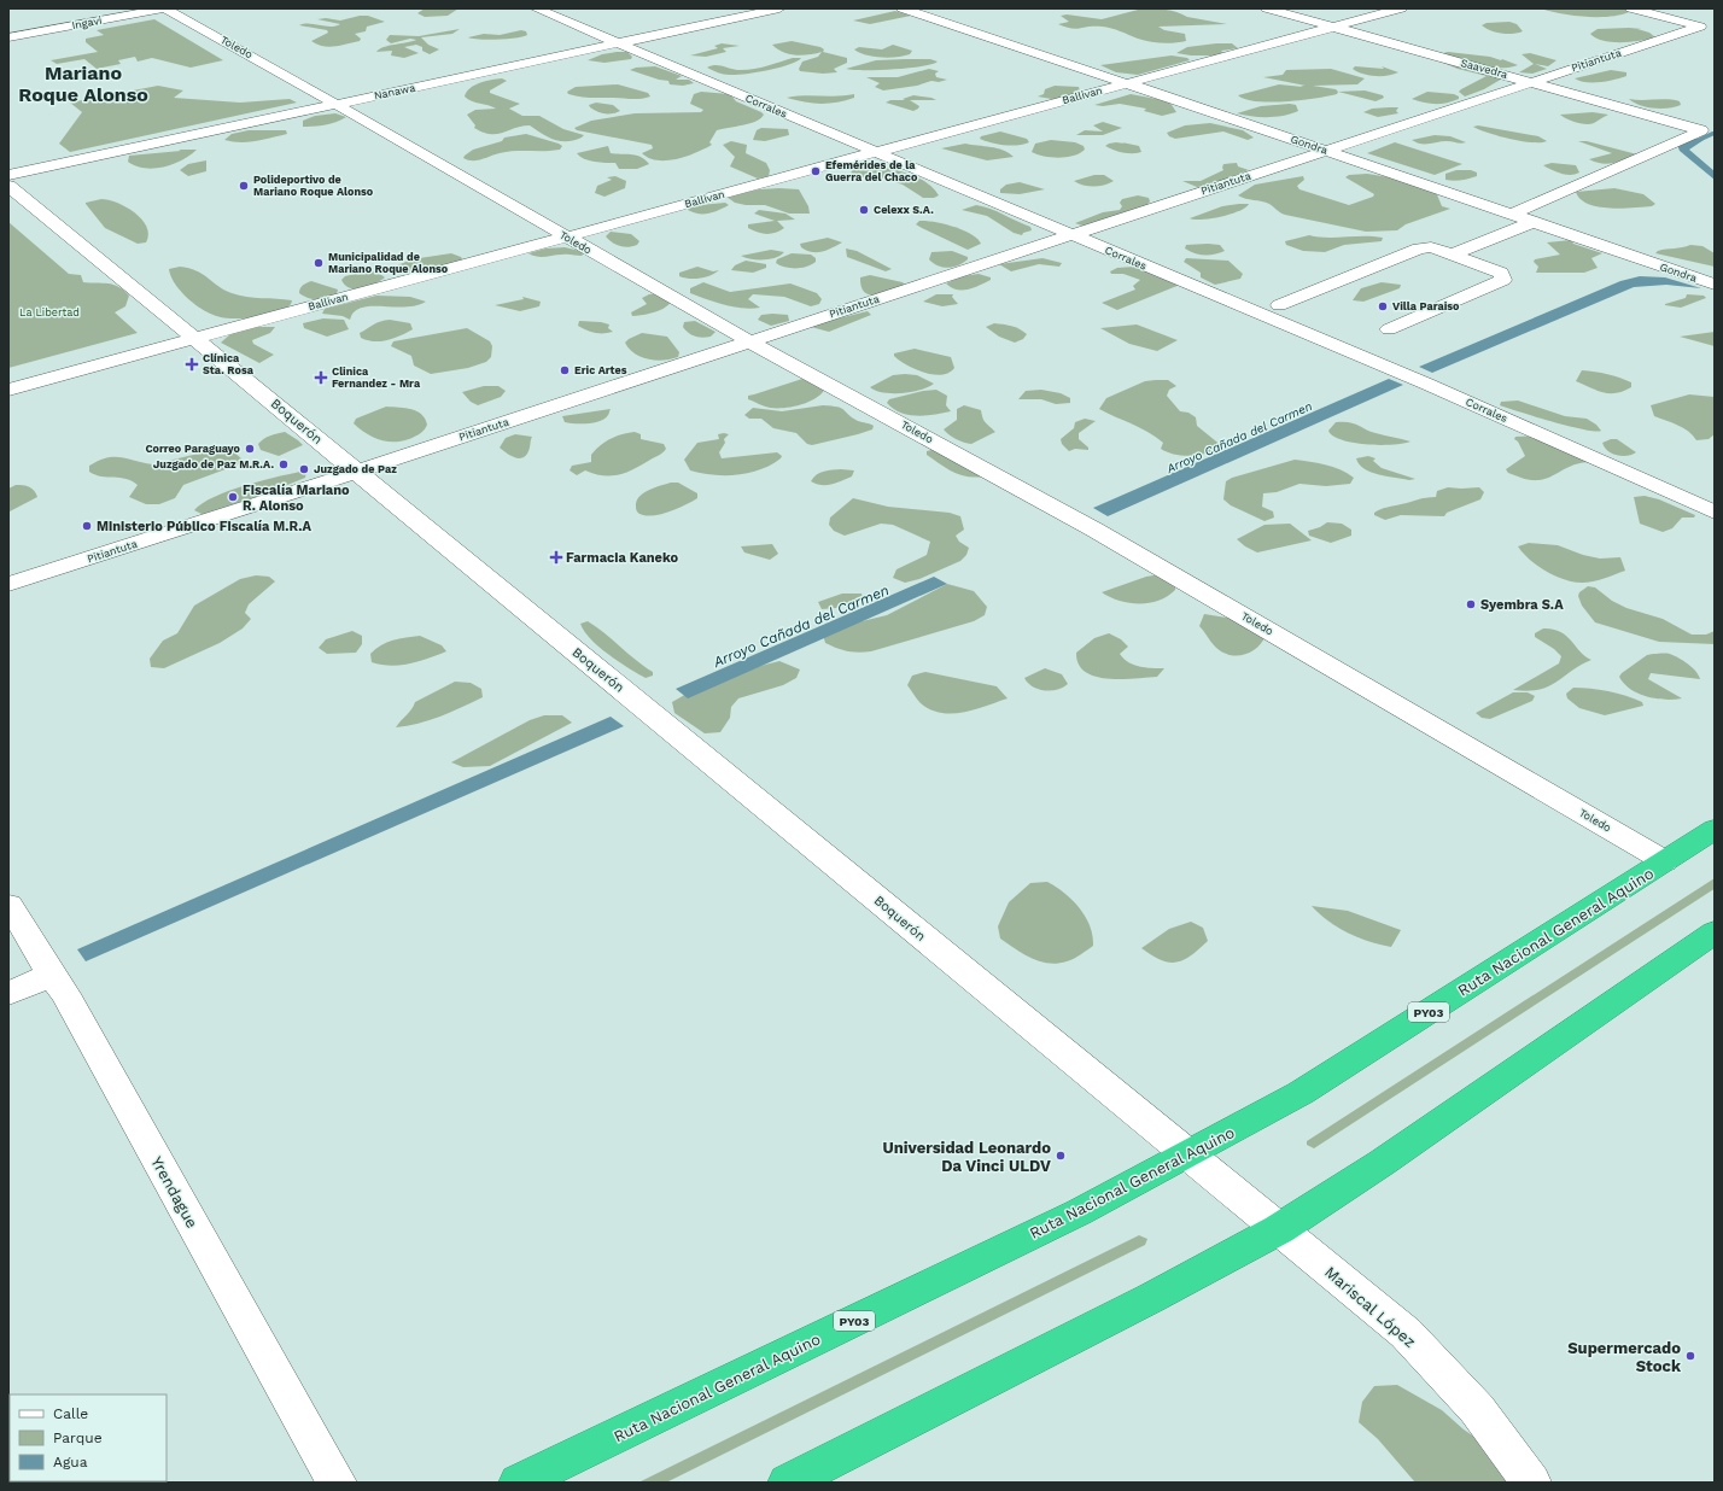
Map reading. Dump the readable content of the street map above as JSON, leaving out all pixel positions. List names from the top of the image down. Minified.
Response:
{"streets":{"highway":["Ruta Nacional General Aquino","PY03"],"street":["Ingavi","Toledo","Pitiantuta","Saavedra","Nanawa","Ballivan","Corrales","Gondra","Boquerón","Yrendague","Mariscal López"]},"crossings":[["Ingavi","Toledo"],["Toledo","Pitiantuta"],["Toledo","Nanawa"],["Toledo","Ballivan"],["Toledo","Ruta Nacional General Aquino"],["Pitiantuta","Saavedra"],["Pitiantuta","Corrales"],["Pitiantuta","Gondra"],["Pitiantuta","Boquerón"],["Saavedra","Ballivan"],["Saavedra","Gondra"],["Nanawa","Corrales"],["Ballivan","Corrales"],["Ballivan","Gondra"],["Ballivan","Boquerón"],["Boquerón","Ruta Nacional General Aquino"],["Boquerón","Mariscal López"],["Ruta Nacional General Aquino","Mariscal López"]],"districts":["Mariano Roque Alonso"],"water":["Arroyo Cañada del Carmen"],"parks":["La Libertad"],"places":{"other":["Efemérides de la Guerra del Chaco","Polideportivo de Mariano Roque Alonso","Celexx S.A.","Municipalidad de Mariano Roque Alonso","Villa Paraiso","Eric Artes","Correo Paraguayo","Juzgado de Paz M.R.A.","Juzgado de Paz","Fiscalía Mariano R. Alonso","Ministerio Público Fiscalía M.R.A","Syembra S.A","Universidad Leonardo Da Vinci ULDV","Supermercado Stock"],"health":["Clínica Sta. Rosa","Clinica Fernandez - Mra","Farmacia Kaneko"]},"legend":["Calle","Parque","Agua"]}
